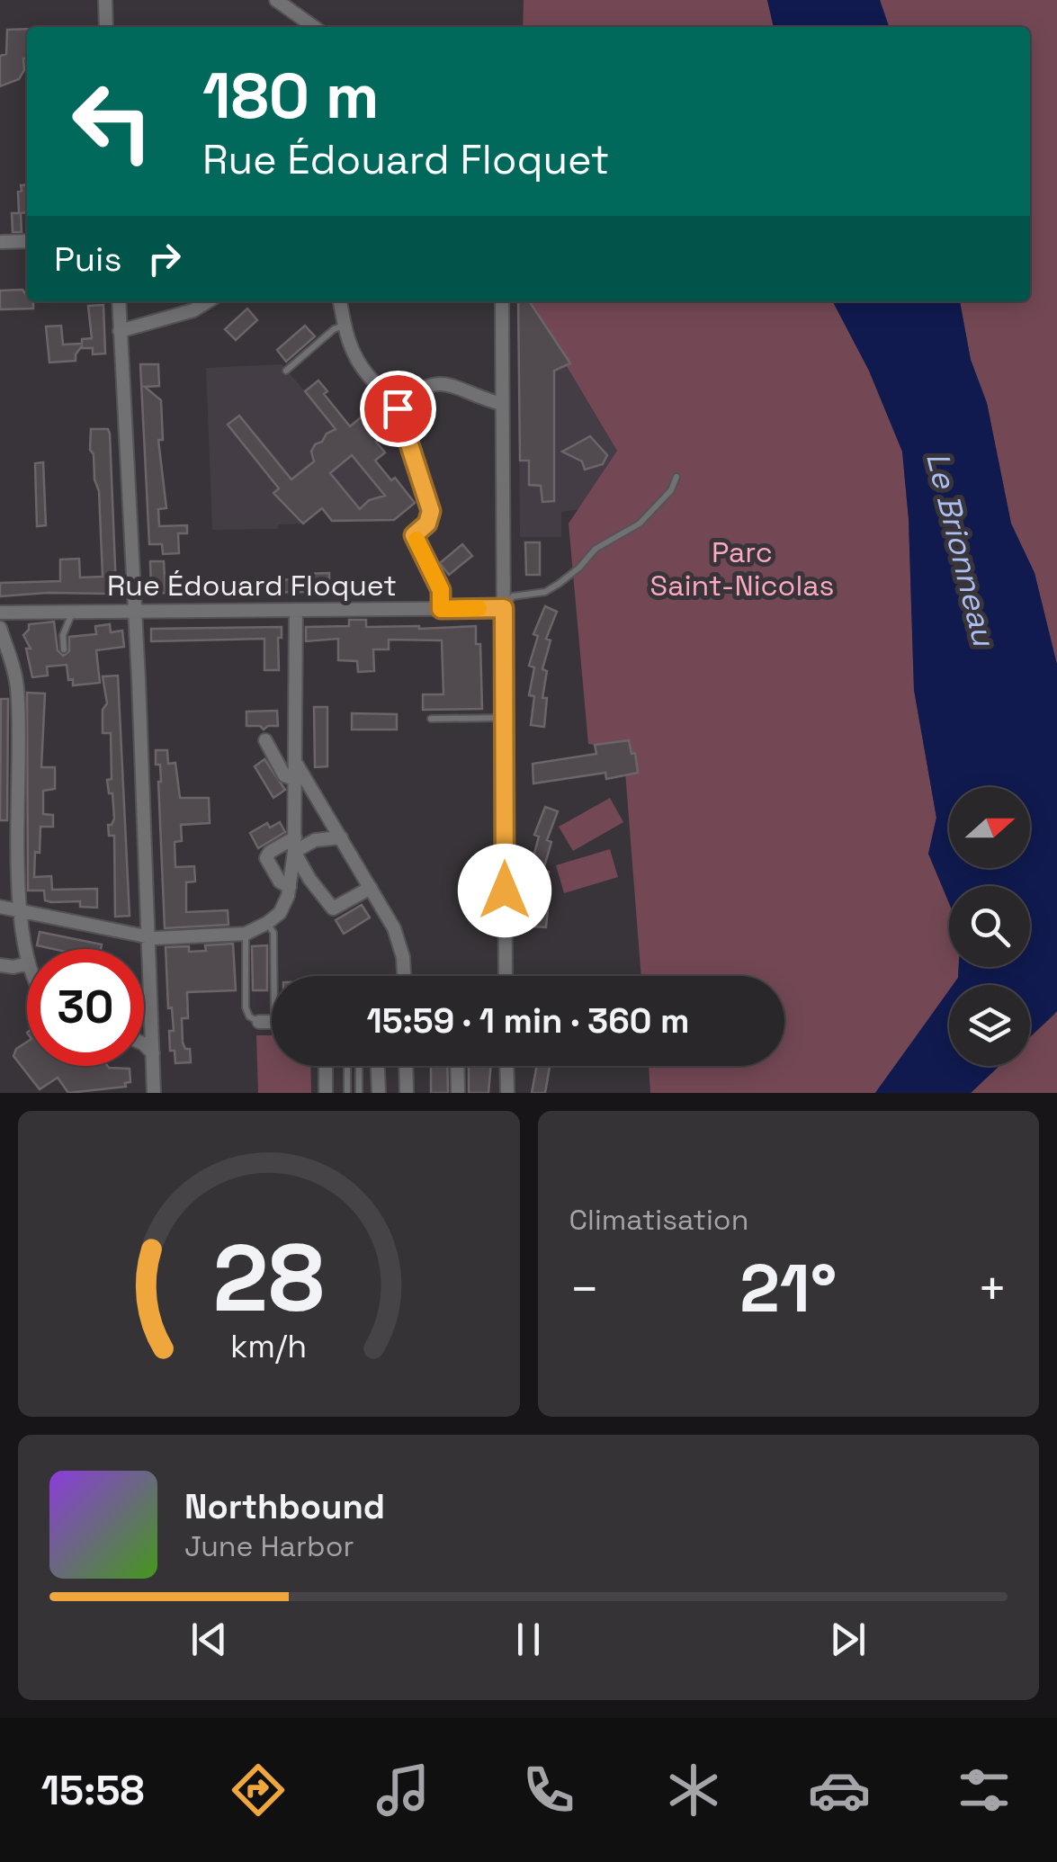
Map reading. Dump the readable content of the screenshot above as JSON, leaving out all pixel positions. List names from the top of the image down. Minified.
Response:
{"streets":{"street":["Rue Édouard Floquet"]},"water":["Le Brionneau"],"parks":["Parc Saint-Nicolas"],"north":"right","page":{"turn":["180 m","Rue Édouard Floquet"],"then":"Puis","limit":"30","trip":"15:59 · 1 min · 360 m","tile":"Climatisation","heat":["−","21°","+"],"song":["Northbound","June Harbor"],"tabs":"15:58","gauge":["28","km/h"]}}
